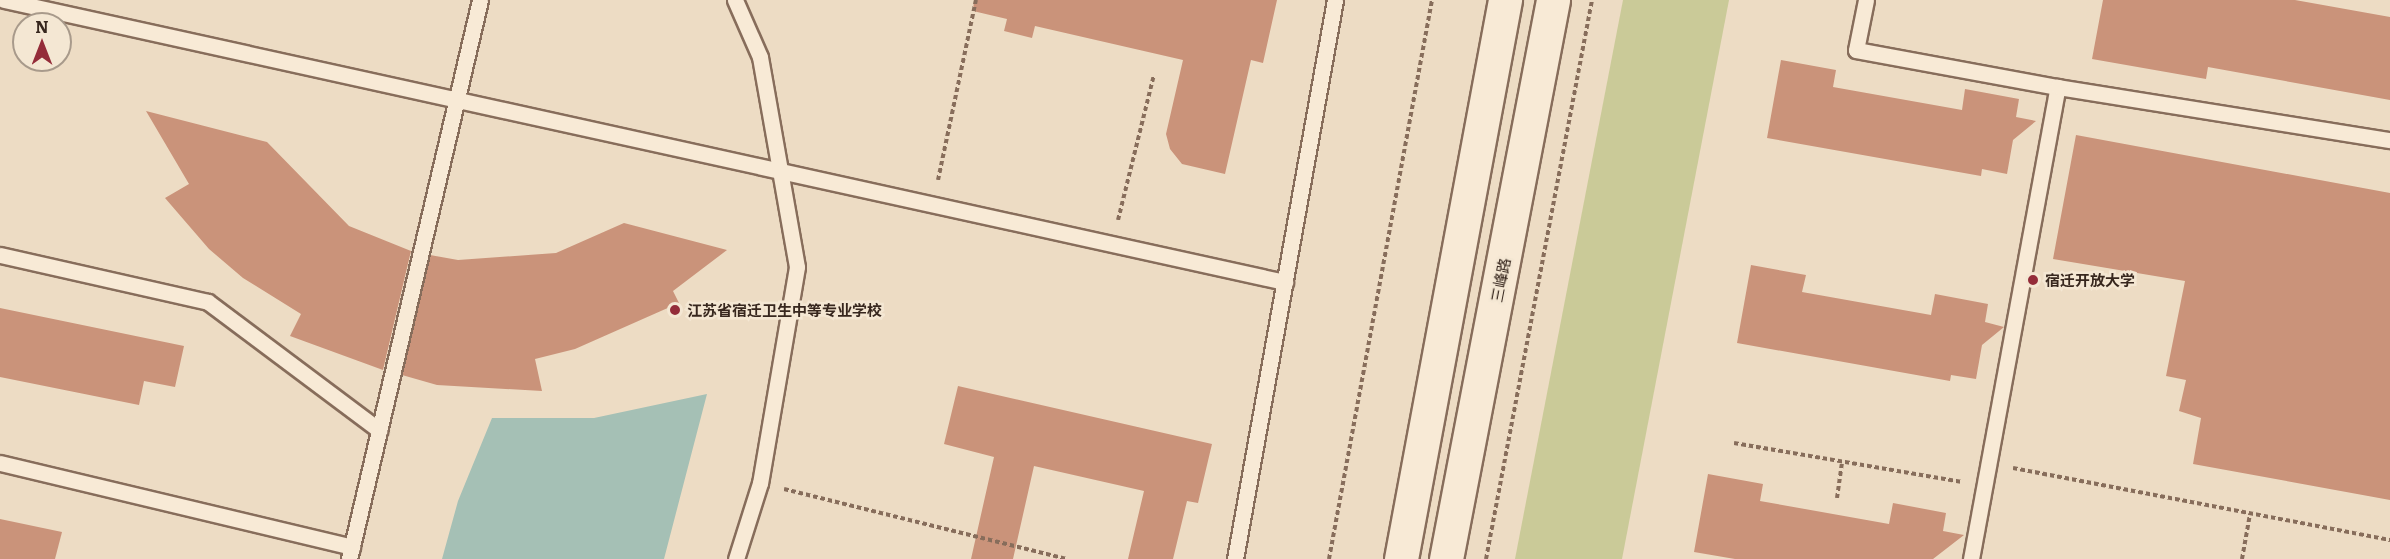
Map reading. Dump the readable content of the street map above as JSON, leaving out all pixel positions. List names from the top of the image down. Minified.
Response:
{"streets":{"main road":["三峰路"]},"places":["宿迁开放大学","江苏省宿迁卫生中等专业学校"],"north":"top"}
